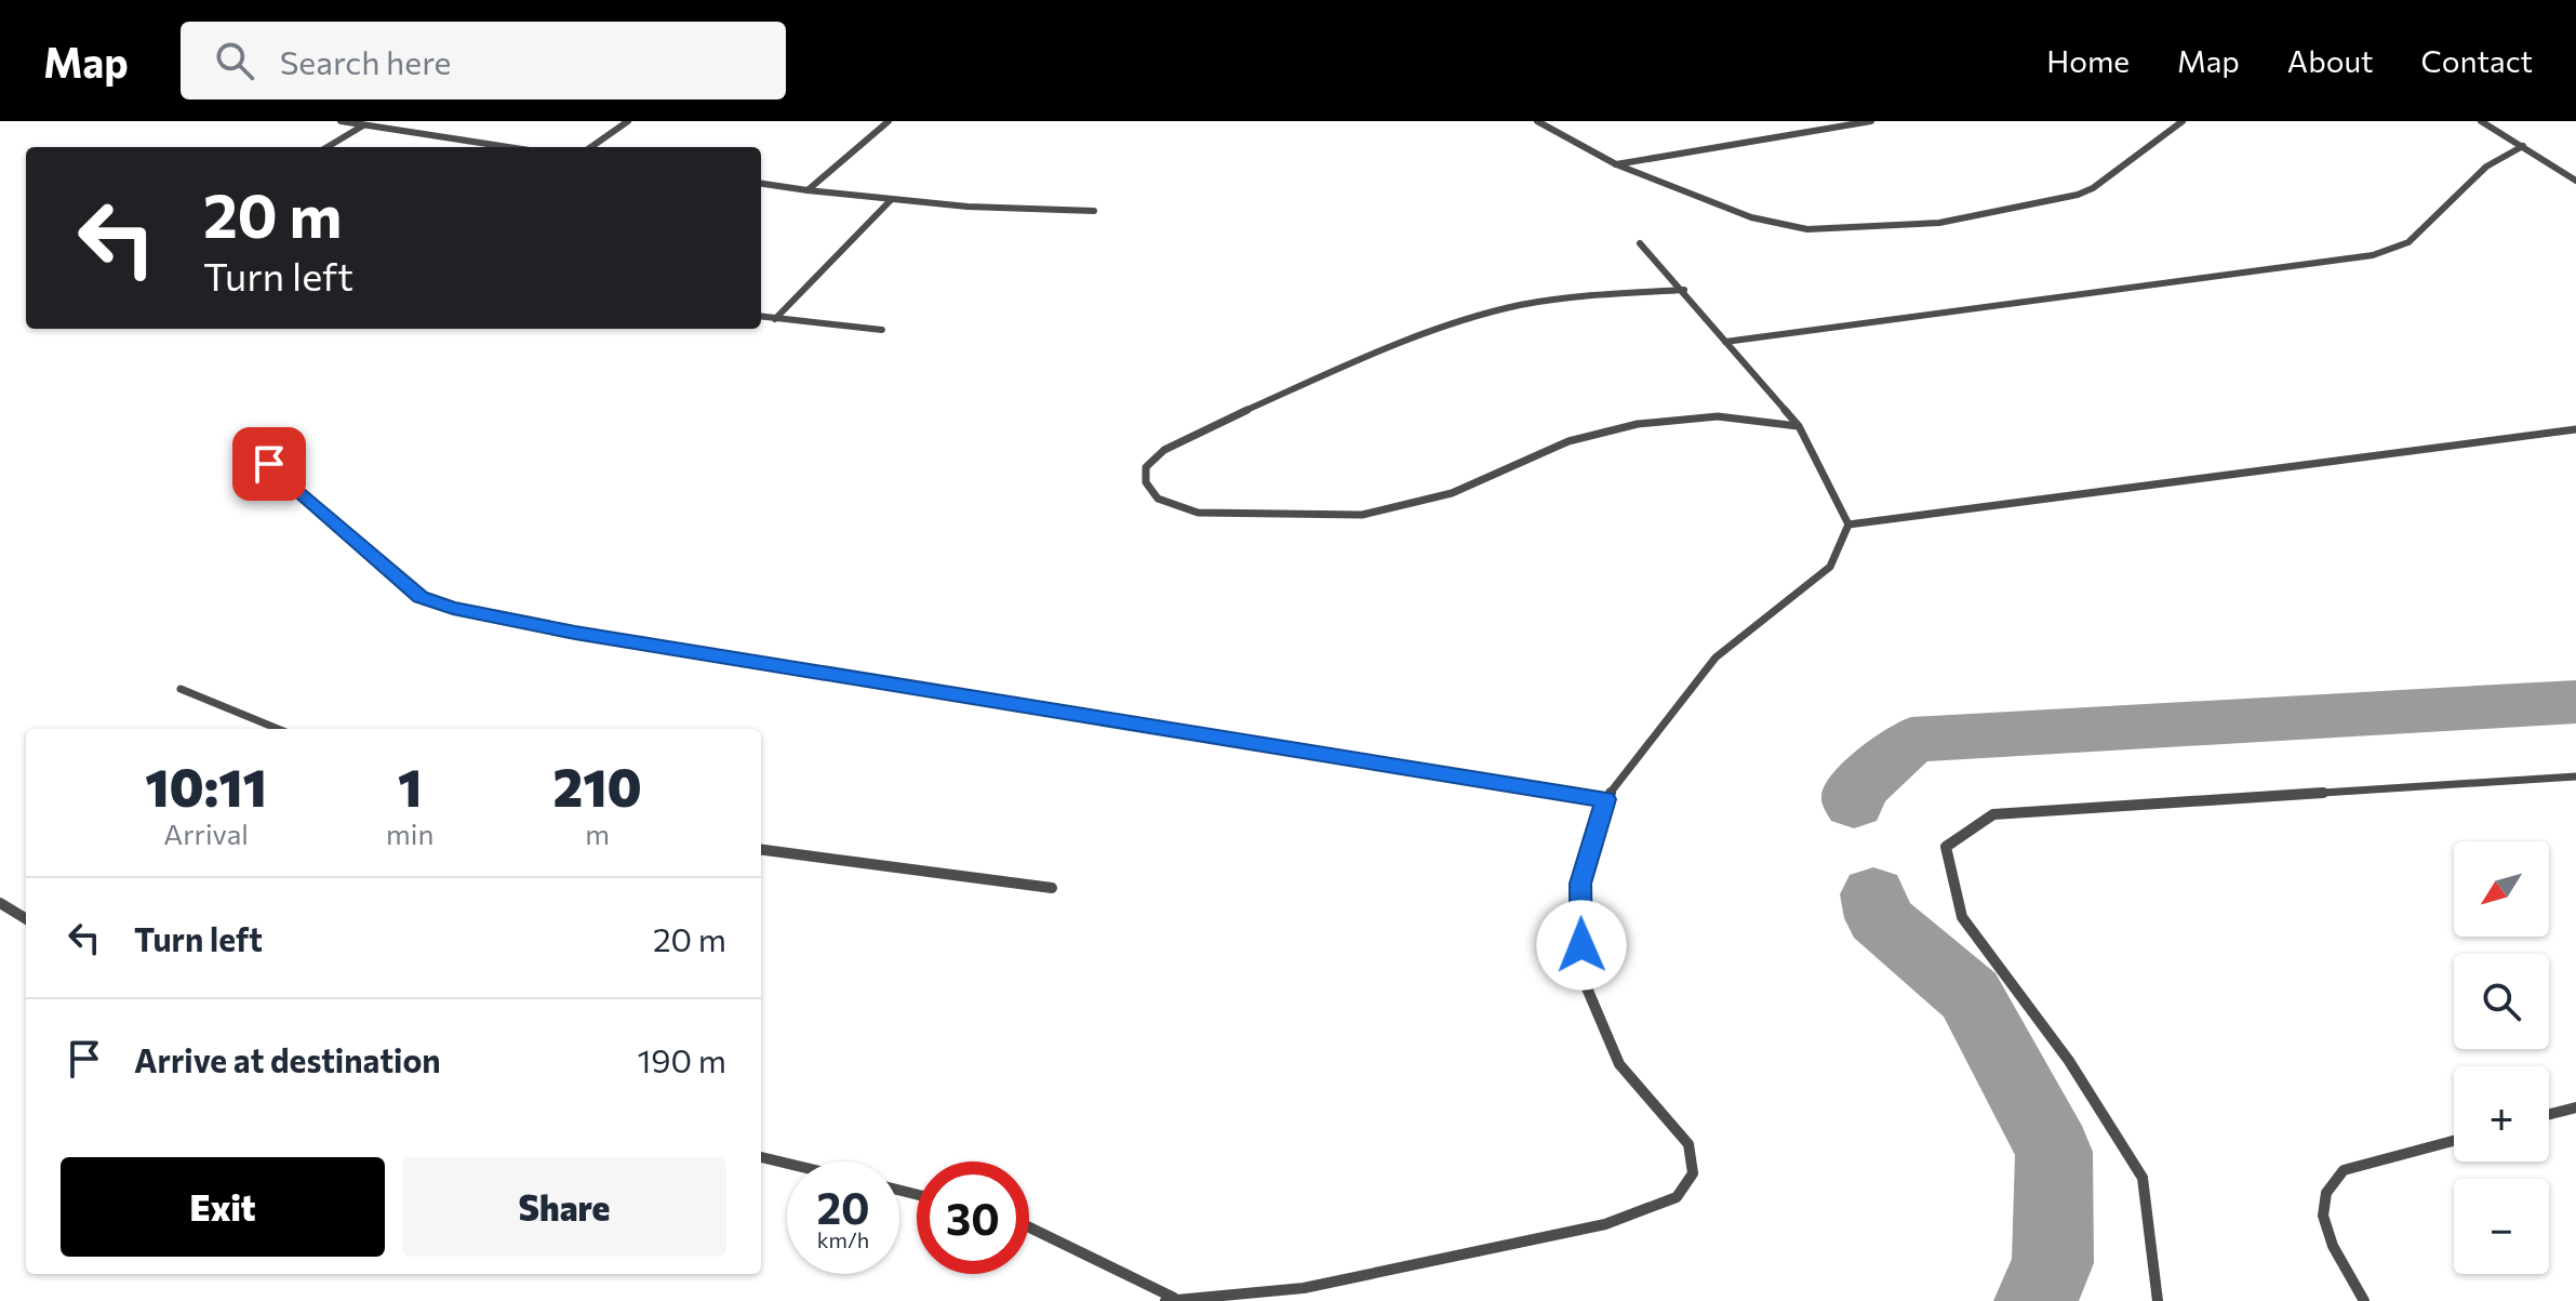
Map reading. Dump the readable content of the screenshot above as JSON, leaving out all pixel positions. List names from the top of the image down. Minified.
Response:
{"north":"bottom left","page":{"header":"Map","search":"Search here","nav":["Home","Map","About","Contact"],"turn":["20 m","Turn left"],"eta":["10:11","Arrival","1","min","210","m"],"map_buttons":["+","−"],"list":[{"name":"Turn left","value":"20 m"},{"name":"Arrive at destination","value":"190 m"}],"buttons":["Exit","Share"],"speed":"20 km/h","limit":"30"}}
